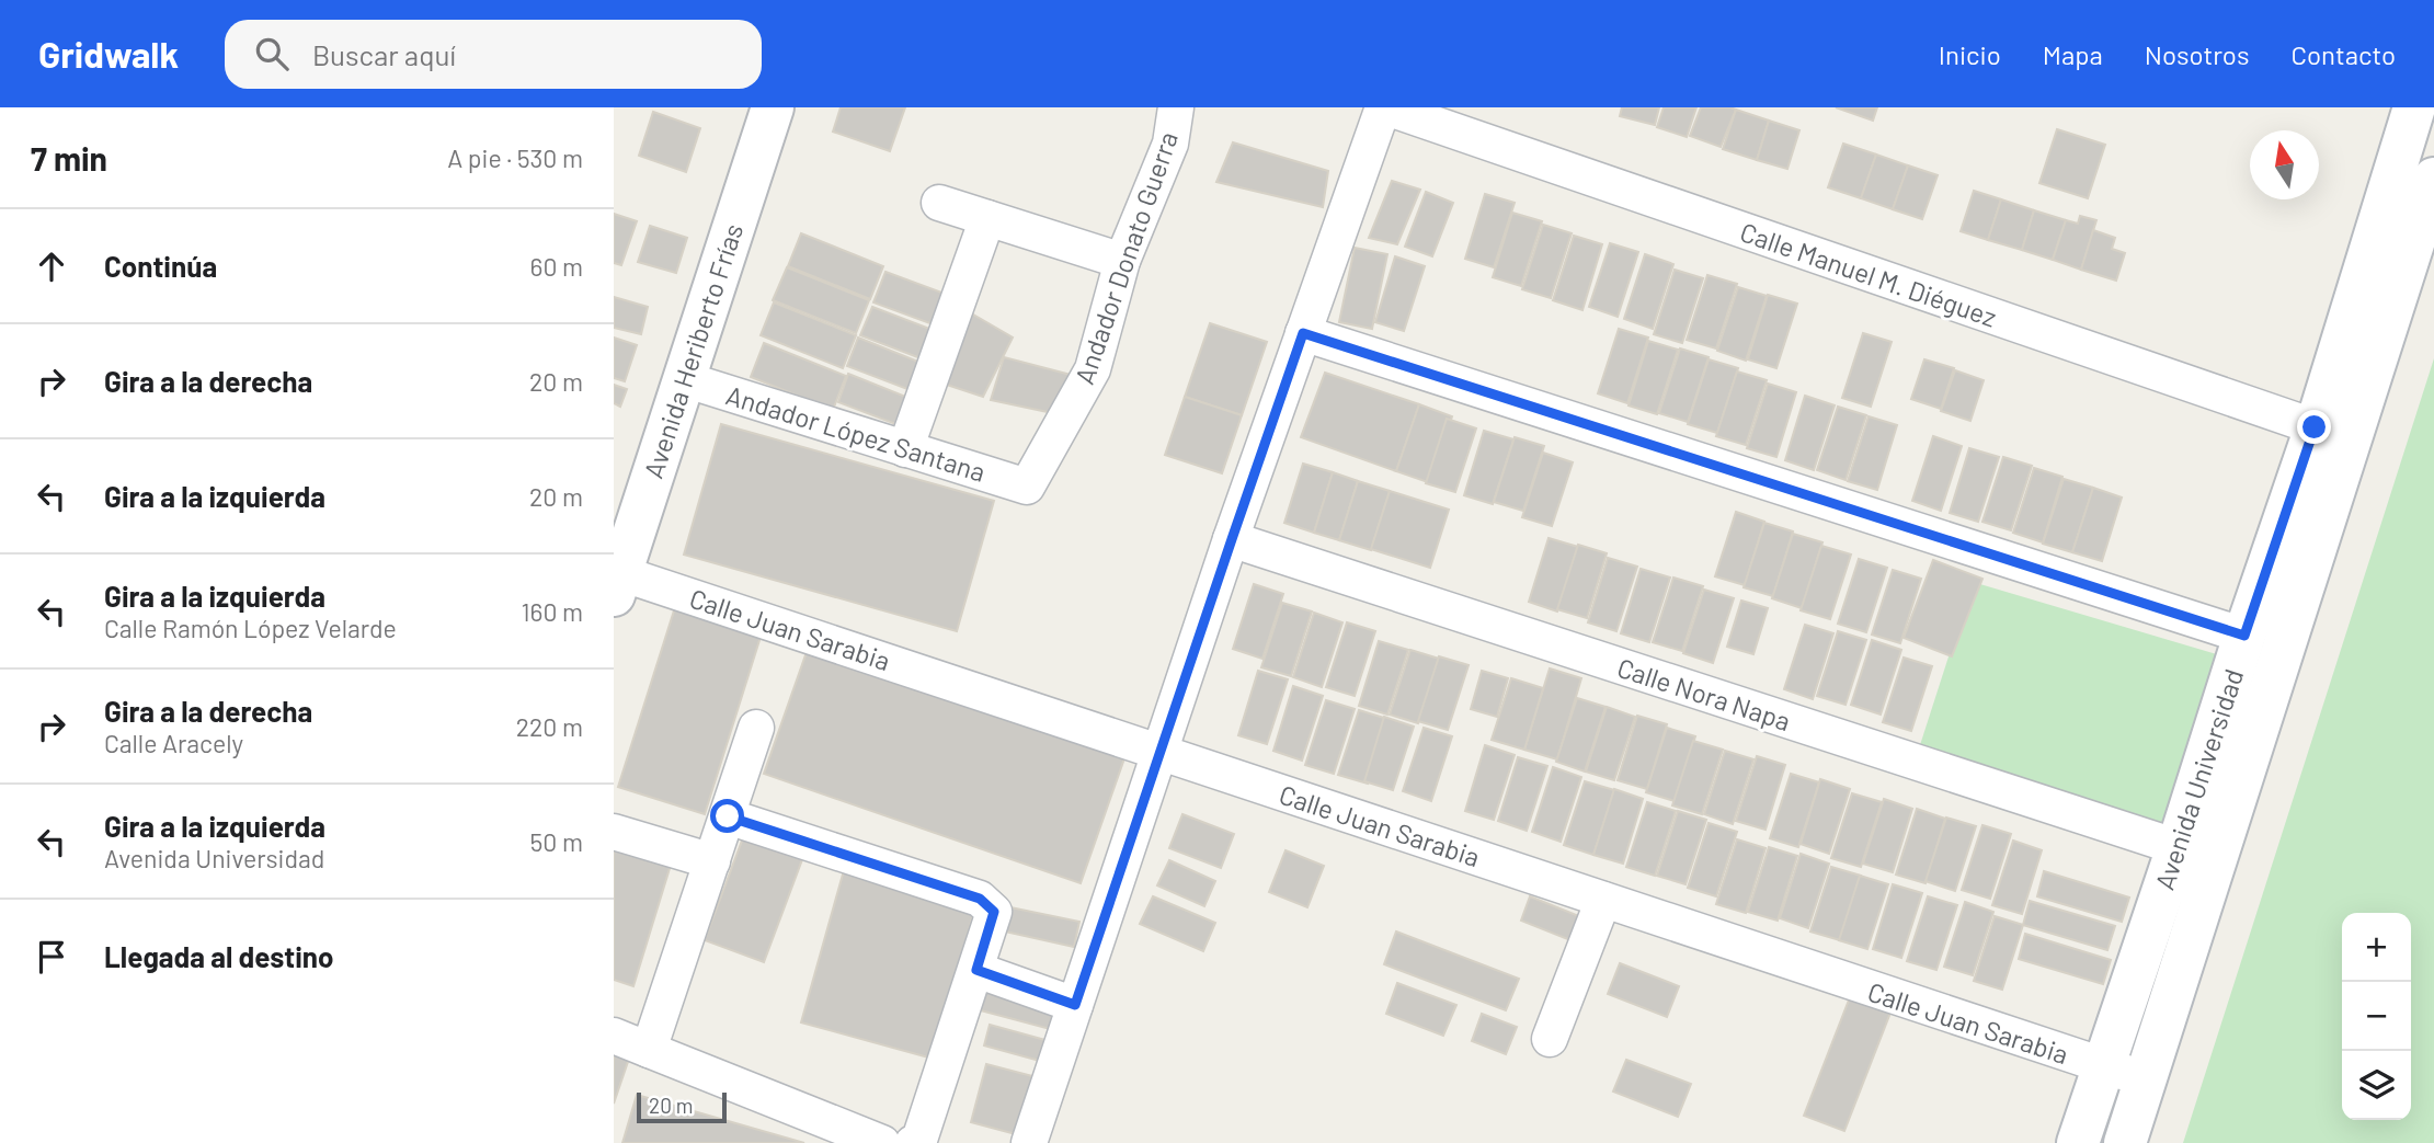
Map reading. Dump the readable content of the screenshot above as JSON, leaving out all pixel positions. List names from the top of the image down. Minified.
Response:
{"streets":{"main road":["Avenida Heriberto Frías","Avenida Universidad"],"street":["Andador Donato Guerra","Calle Manuel M. Diéguez","Andador López Santana","Calle Juan Sarabia","Calle Nora Napa"]},"crossings":[["Andador Donato Guerra","Andador López Santana"],["Calle Manuel M. Diéguez","Avenida Universidad"],["Avenida Heriberto Frías","Andador López Santana"],["Avenida Heriberto Frías","Calle Juan Sarabia"],["Calle Juan Sarabia","Avenida Universidad"],["Calle Nora Napa","Avenida Universidad"]],"scale_bar":"20 m","north":"top","page":{"header":"Gridwalk","search":"Buscar aquí","nav":["Inicio","Mapa","Nosotros","Contacto"],"heading":["7 min","A pie · 530 m"],"list":[["Continúa","60 m"],["Gira a la derecha","20 m"],["Gira a la izquierda","20 m"],["Gira a la izquierda","Calle Ramón López Velarde","160 m"],["Gira a la derecha","Calle Aracely","220 m"],["Gira a la izquierda","Avenida Universidad","50 m"],"Llegada al destino"],"map_buttons":["+","−"],"scale":"20 m"}}
